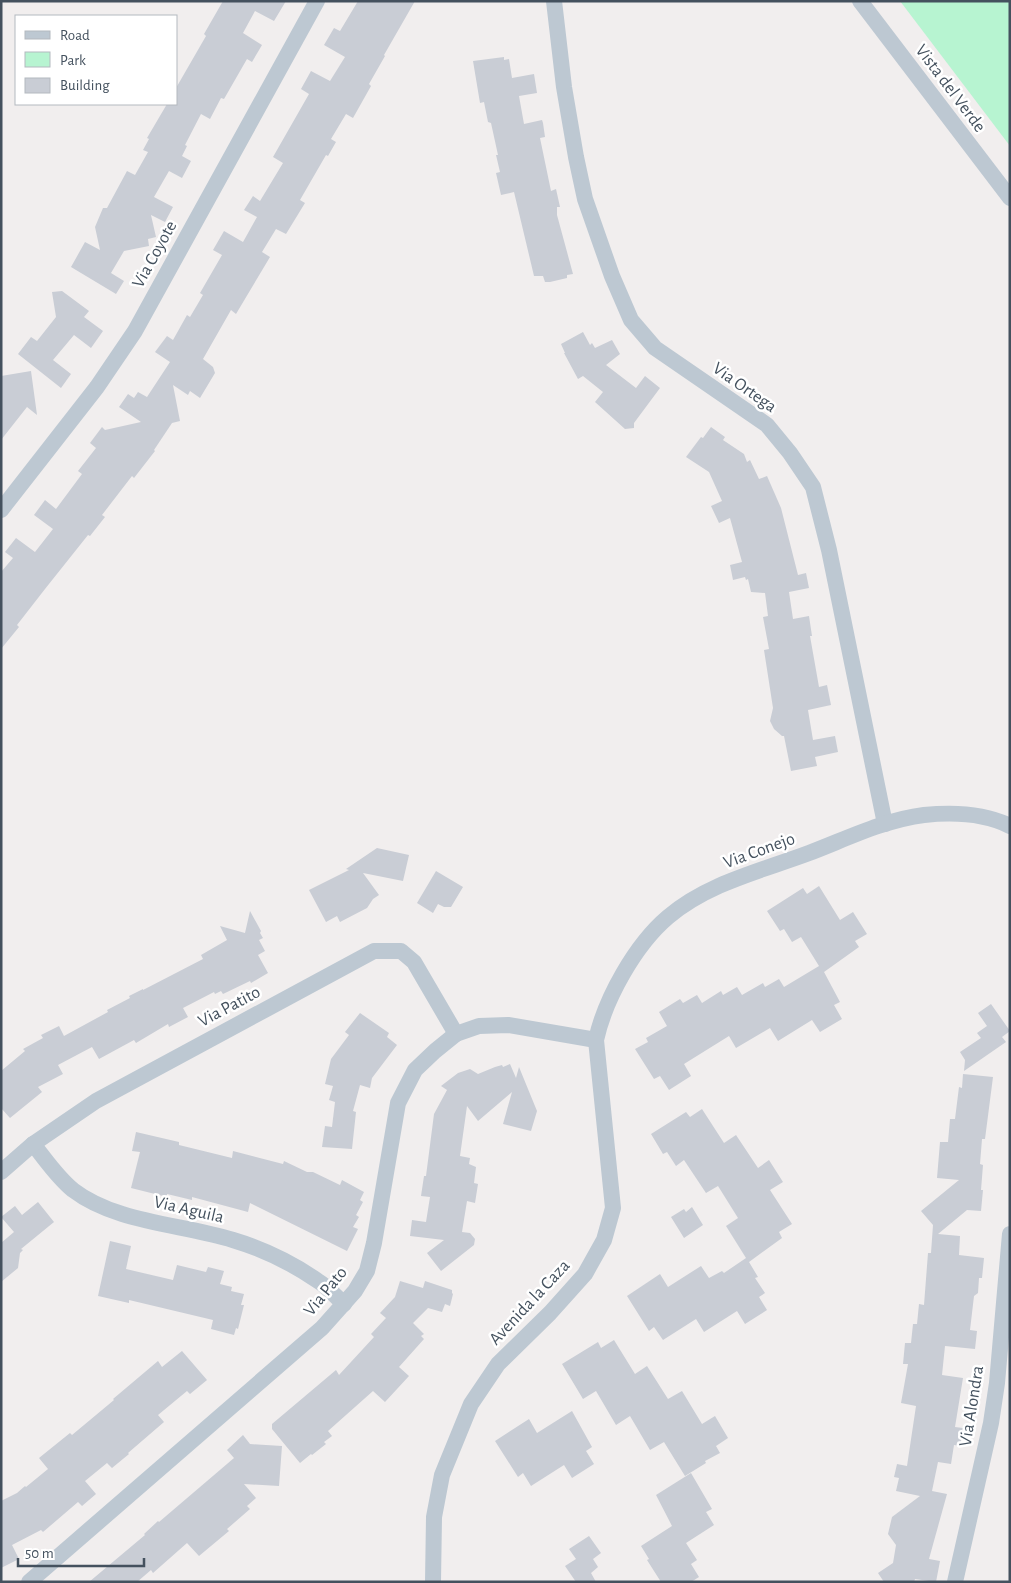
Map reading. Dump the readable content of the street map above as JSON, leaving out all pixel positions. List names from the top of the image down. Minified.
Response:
{"streets":{"street":["Vista del Verde","Via Coyote","Via Ortega","Via Conejo","Via Patito","Via Aguila","Via Pato","Avenida la Caza","Via Alondra"]},"crossings":[["Via Ortega","Via Conejo"],["Via Conejo","Via Pato"],["Via Conejo","Avenida la Caza"],["Via Patito","Via Aguila"],["Via Patito","Via Pato"],["Via Aguila","Via Pato"],["Via Pato","Avenida la Caza"]],"legend":["Road","Park","Building"],"scale_bar":"50 m"}
